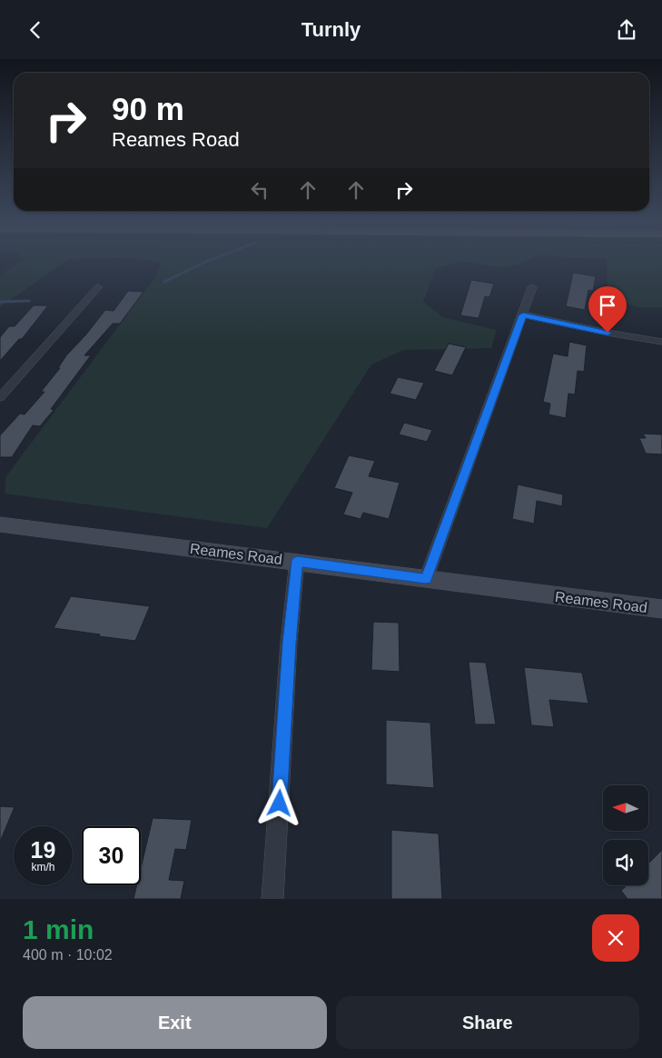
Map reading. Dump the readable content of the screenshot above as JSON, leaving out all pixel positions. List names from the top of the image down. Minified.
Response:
{"streets":{"main road":["Reames Road"]},"north":"left","page":{"header":"Turnly","turn":["90 m","Reames Road"],"speed":"19 km/h","limit":"30","heading":["1 min","400 m · 10:02"],"buttons":["Exit","Share"]}}
